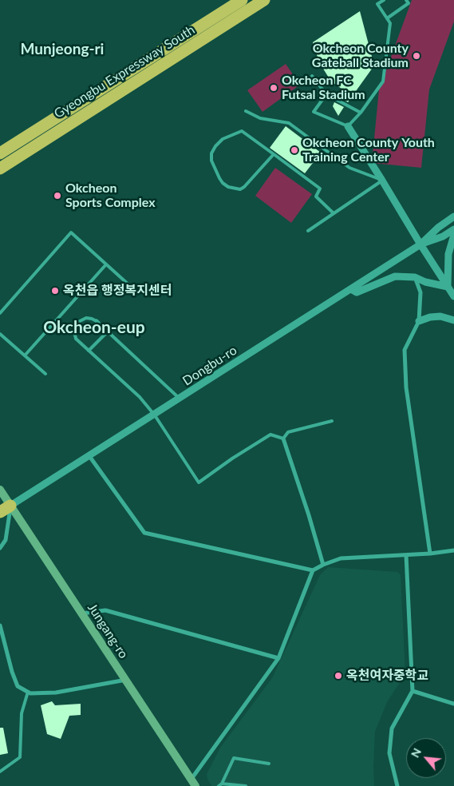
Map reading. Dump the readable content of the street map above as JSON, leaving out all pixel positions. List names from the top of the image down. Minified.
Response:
{"streets":{"highway":["Gyeongbu Expressway South"],"main road":["Jungang-ro"],"street":["Dongbu-ro"]},"crossings":[["Dongbu-ro","Jungang-ro"]],"districts":["Munjeong-ri","Okcheon-eup"],"places":["Okcheon County Gateball Stadium","Okcheon FC Futsal Stadium","Okcheon County Youth Training Center","Okcheon Sports Complex","옥천읍 행정복지센터","옥천여자중학교"],"north":"top left"}
